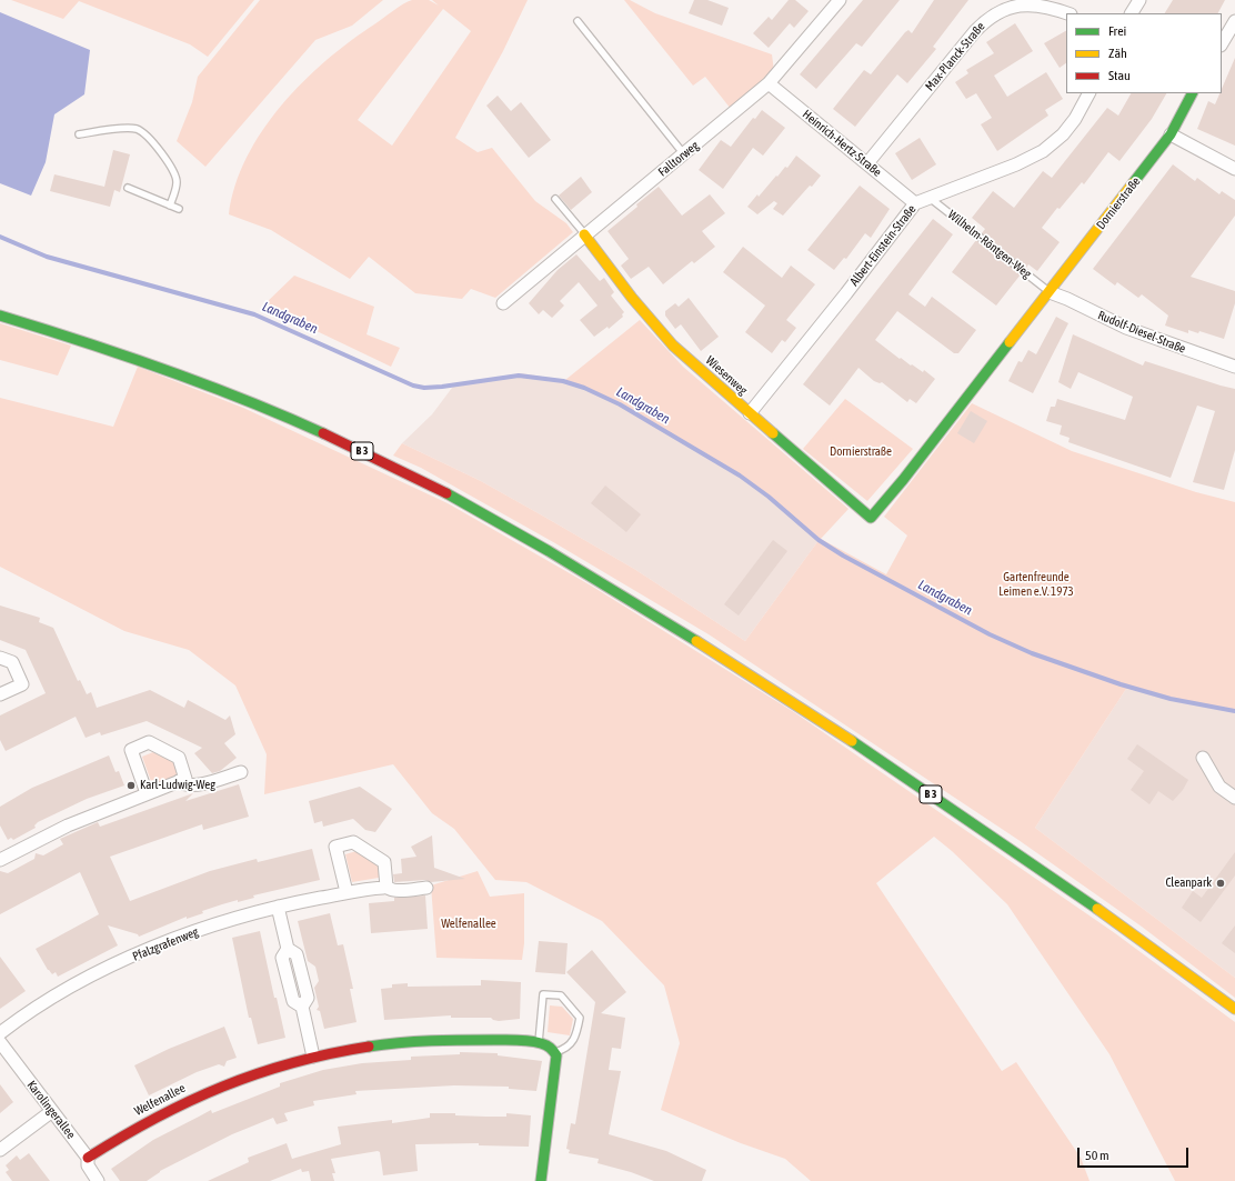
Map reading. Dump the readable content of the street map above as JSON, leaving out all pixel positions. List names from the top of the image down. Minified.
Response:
{"streets":{"street":["Max-Planck-Straße","Heinrich-Hertz-Straße","Falltorweg","Dornierstraße","Albert-Einstein-Straße","Rudolf-Diesel-Straße","Wiesenweg","B 3","Pfalzgrafenweg","Welfenallee","Karolingerallee"],"lane":["Wilhelm-Röntgen-Weg"]},"crossings":[["Max-Planck-Straße","Heinrich-Hertz-Straße"],["Heinrich-Hertz-Straße","Falltorweg"],["Heinrich-Hertz-Straße","Albert-Einstein-Straße"],["Falltorweg","Wiesenweg"],["Dornierstraße","Wilhelm-Röntgen-Weg"],["Dornierstraße","Rudolf-Diesel-Straße"],["Dornierstraße","Wiesenweg"],["Wilhelm-Röntgen-Weg","Albert-Einstein-Straße"],["Wilhelm-Röntgen-Weg","Rudolf-Diesel-Straße"],["Albert-Einstein-Straße","Wiesenweg"],["Welfenallee","Karolingerallee"]],"water":["Landgraben"],"parks":["Dornierstraße","Gartenfreunde Leimen e.V. 1973","Welfenallee"],"places":["Karl-Ludwig-Weg","Cleanpark"],"legend":["Frei","Zäh","Stau"],"scale_bar":"50 m"}
